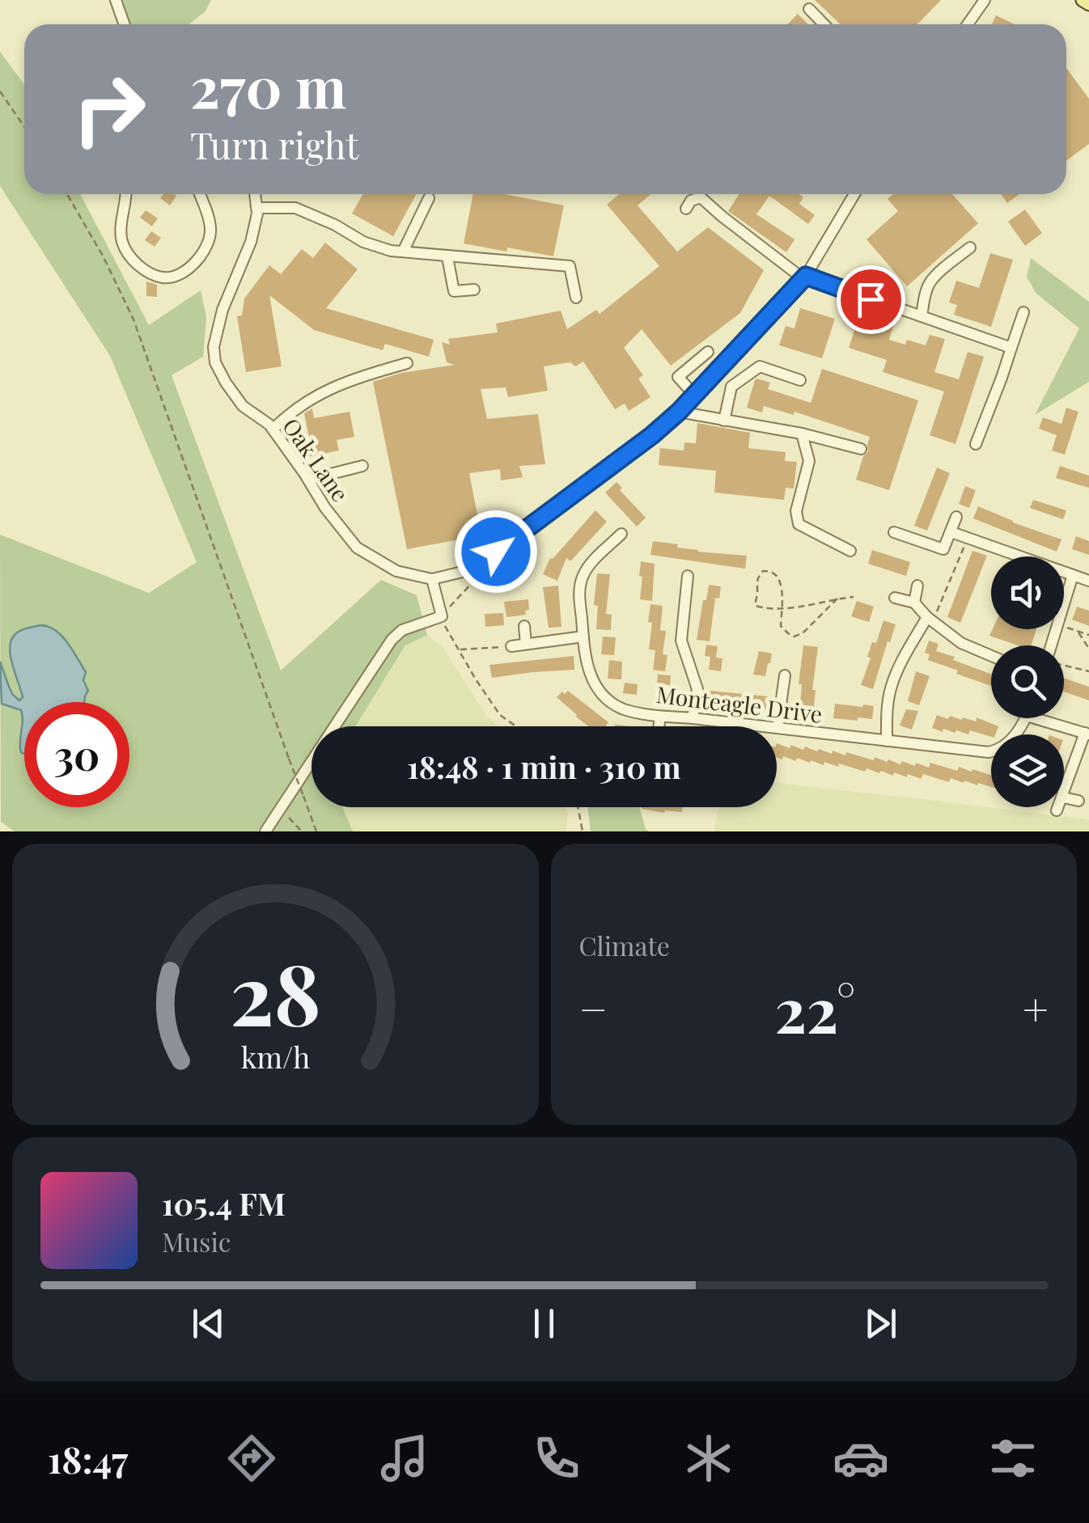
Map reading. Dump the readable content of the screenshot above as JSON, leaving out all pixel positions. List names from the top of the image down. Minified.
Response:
{"streets":{"street":["Oak Lane","Monteagle Drive"]},"page":{"turn":["270 m","Turn right"],"limit":"30","trip":"18:48 · 1 min · 310 m","tile":"Climate","heat":["−","22°","+"],"song":["105.4 FM","Music"],"tabs":"18:47","gauge":["28","km/h"]}}
